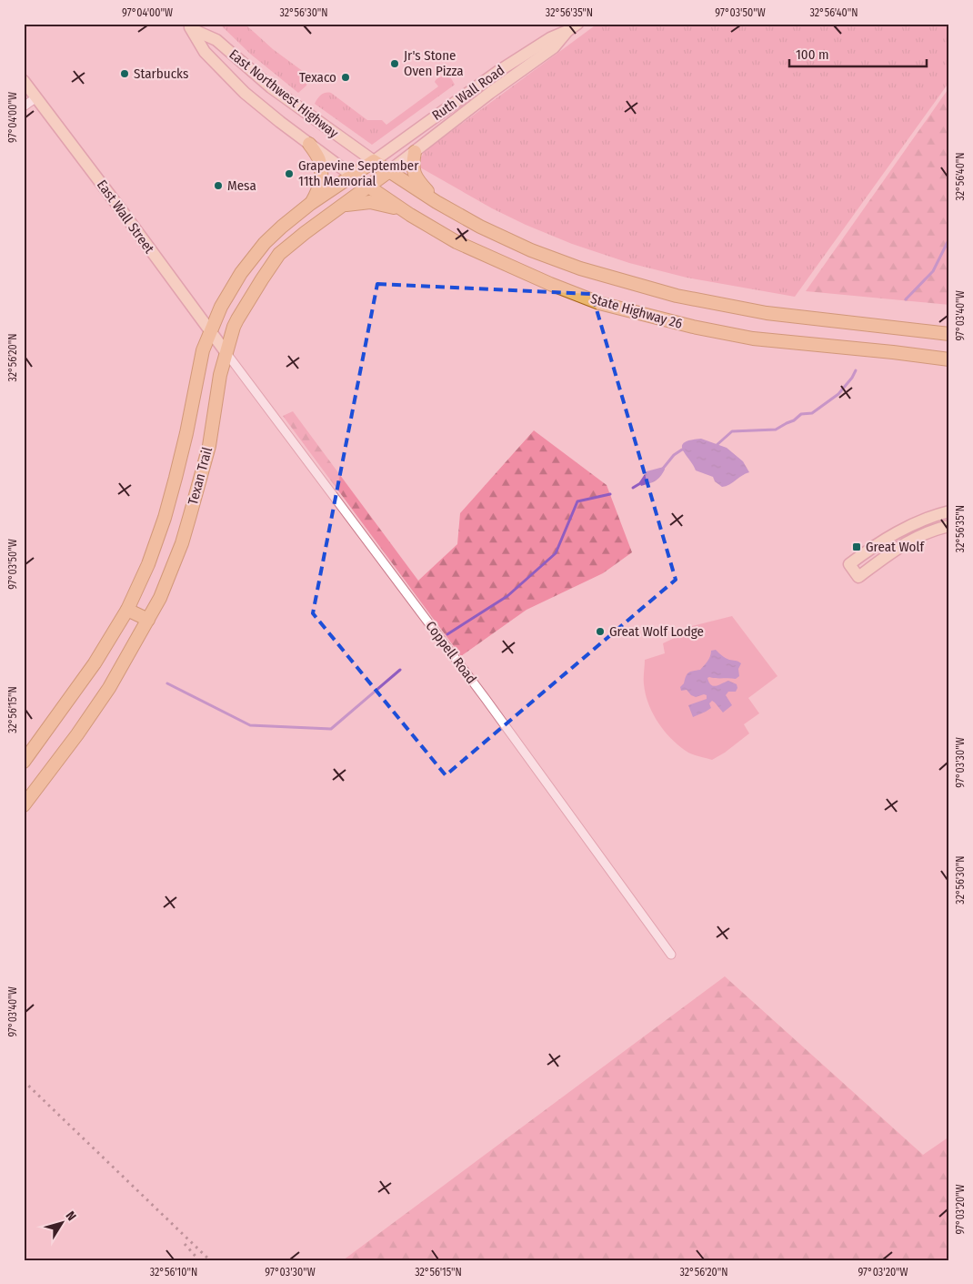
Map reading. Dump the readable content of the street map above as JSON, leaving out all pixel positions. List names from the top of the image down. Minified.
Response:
{"streets":{"main road":["Ruth Wall Road","East Northwest Highway","East Wall Street","State Highway 26","Texan Trail"],"street":["Coppell Road"]},"crossings":[["Ruth Wall Road","East Northwest Highway"],["Ruth Wall Road","State Highway 26"],["Ruth Wall Road","Texan Trail"],["East Northwest Highway","State Highway 26"],["East Northwest Highway","Texan Trail"],["East Wall Street","Texan Trail"],["East Wall Street","Coppell Road"],["State Highway 26","Texan Trail"],["Texan Trail","Coppell Road"]],"places":{"other":["Jr's Stone Oven Pizza","Starbucks","Texaco","Grapevine September 11th Memorial","Mesa","Great Wolf Lodge"],"transit":["Great Wolf"]},"scale_bar":"100 m","north":"top right","coordinates":["97°04'00\"W","32°56'30\"N","32°56'35\"N","97°03'50\"W","32°56'40\"N","97°03'40\"W","32°56'20\"N","32°56'15\"N","97°03'30\"W","97°03'20\"W","32°56'10\"N"]}
